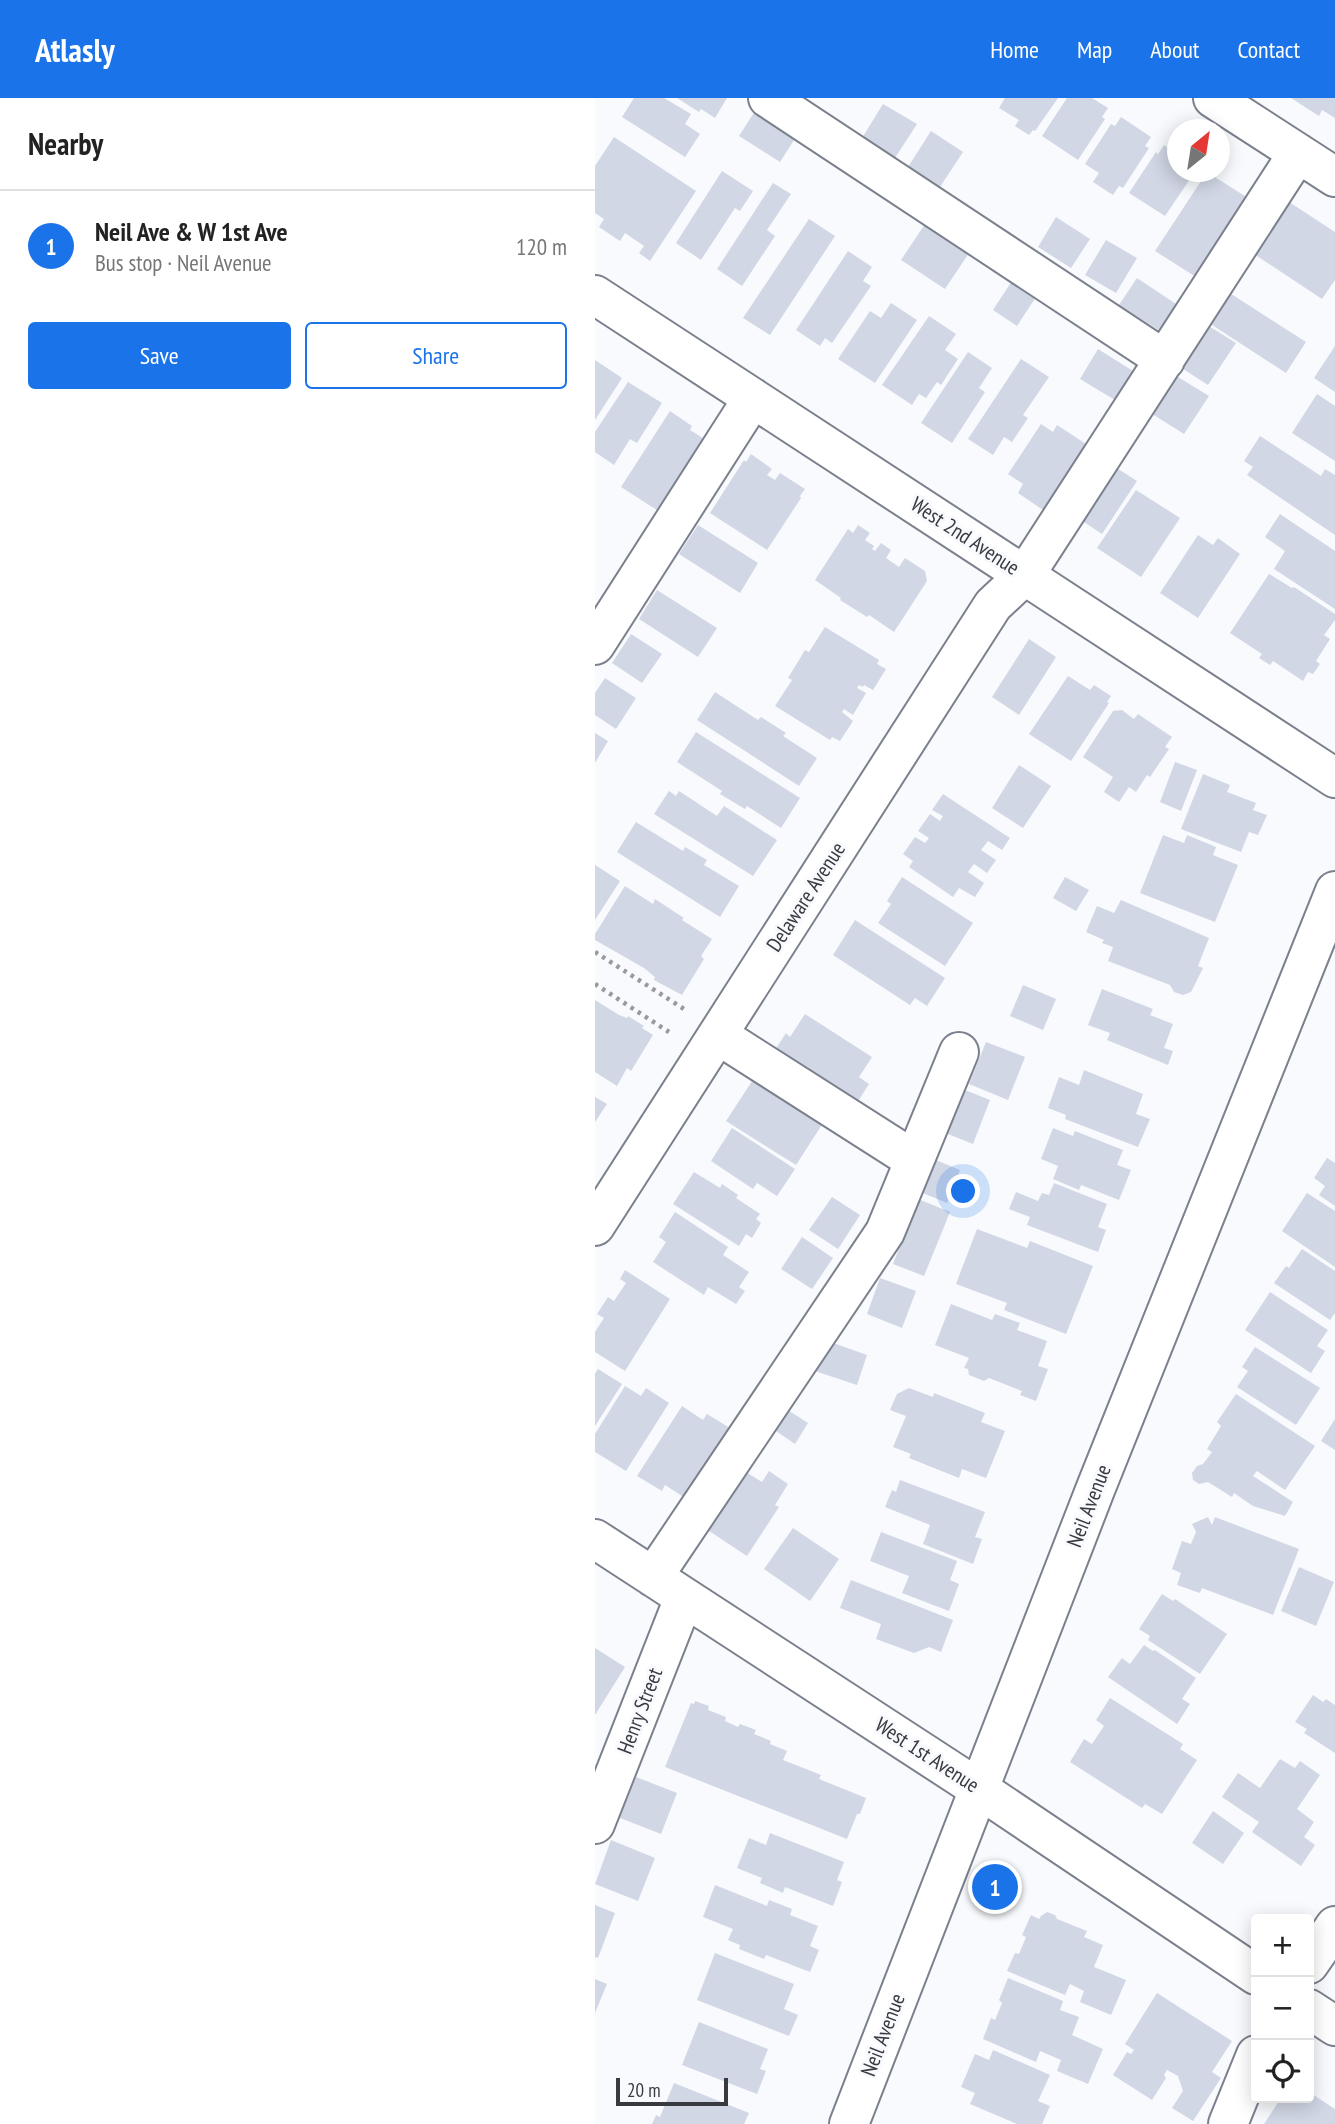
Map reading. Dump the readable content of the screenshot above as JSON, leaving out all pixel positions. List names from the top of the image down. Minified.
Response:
{"streets":{"street":["West 2nd Avenue","Delaware Avenue","Neil Avenue","Henry Street","West 1st Avenue"]},"crossings":[["West 2nd Avenue","Delaware Avenue"],["Neil Avenue","West 1st Avenue"],["Henry Street","West 1st Avenue"]],"scale_bar":"20 m","north":"top right","page":{"header":"Atlasly","nav":["Home","Map","About","Contact"],"heading":"Nearby","list":[{"mark":"1","name":"Neil Ave & W 1st Ave","note":"Bus stop · Neil Avenue","value":"120 m"}],"buttons":["Save","Share"],"pins":"1","map_buttons":["+","−"],"scale":"20 m"}}
